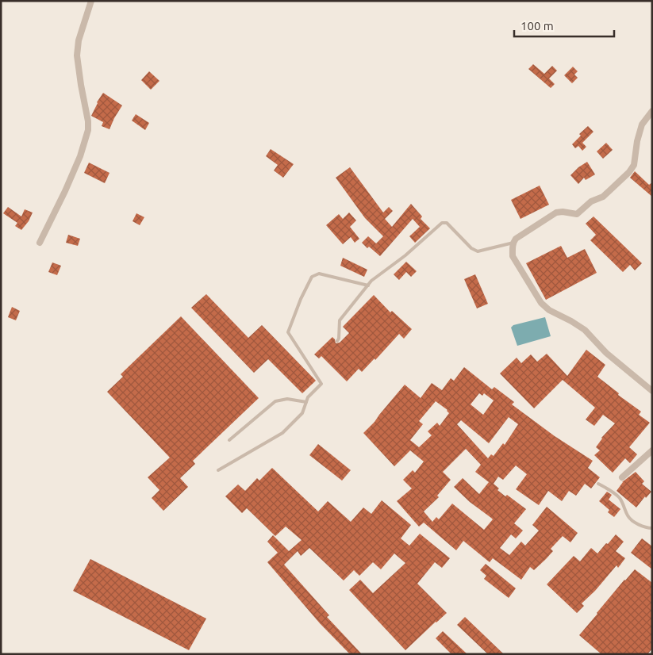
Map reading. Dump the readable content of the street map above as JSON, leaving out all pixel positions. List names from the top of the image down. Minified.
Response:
{"scale_bar":"100 m"}
